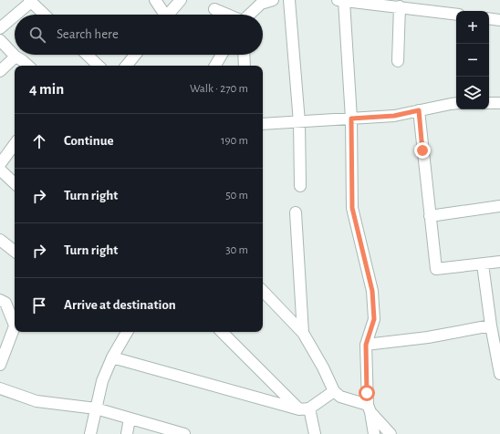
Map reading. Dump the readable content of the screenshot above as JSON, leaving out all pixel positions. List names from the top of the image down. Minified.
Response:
{"page":{"map_buttons":["+","−"],"search":"Search here","heading":["4 min","Walk · 270 m"],"list":[["Continue","190 m"],["Turn right","50 m"],["Turn right","30 m"],"Arrive at destination"]}}
